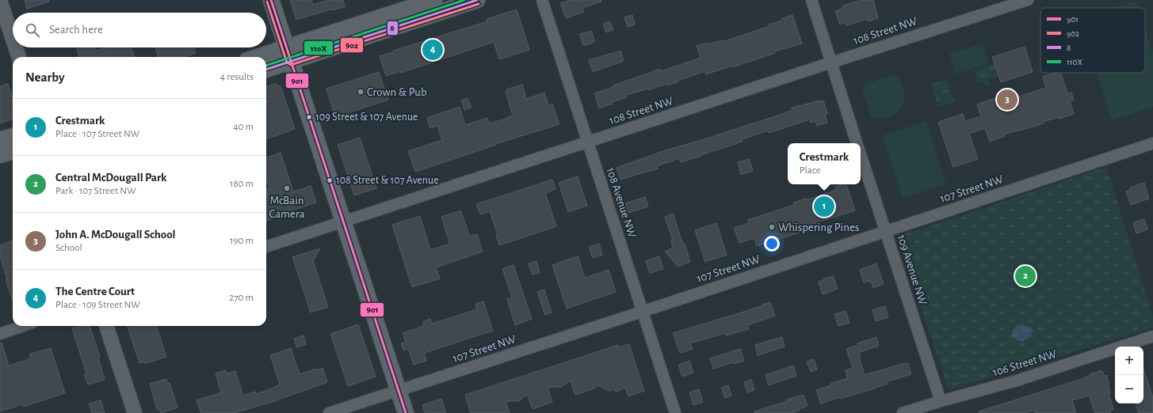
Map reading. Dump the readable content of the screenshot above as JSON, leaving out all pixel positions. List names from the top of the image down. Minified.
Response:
{"streets":{"street":["108 Street NW","107 Street NW","108 Avenue NW","109 Avenue NW","106 Street NW"]},"crossings":[["108 Street NW","108 Avenue NW"],["108 Street NW","109 Avenue NW"],["107 Street NW","108 Avenue NW"],["107 Street NW","109 Avenue NW"],["109 Avenue NW","106 Street NW"]],"places":["Crown & Pub","109 Street & 107 Avenue","108 Street & 107 Avenue","McBain Camera","Whispering Pines"],"lines":["transit line 901","transit line 8","transit line 110X","transit line 902"],"legend":["901","902","8","110X"],"page":{"search":"Search here","pins":["4","3","1","2"],"heading":["Nearby","4 results"],"list":[{"mark":"1","name":"Crestmark","note":"Place · 107 Street NW","value":"40 m"},{"mark":"2","name":"Central McDougall Park","note":"Park · 107 Street NW","value":"180 m"},{"mark":"3","name":"John A. McDougall School","note":"School","value":"190 m"},{"mark":"4","name":"The Centre Court","note":"Place · 109 Street NW","value":"270 m"}],"popup":["Crestmark","Place"],"map_buttons":["+","−"]}}
